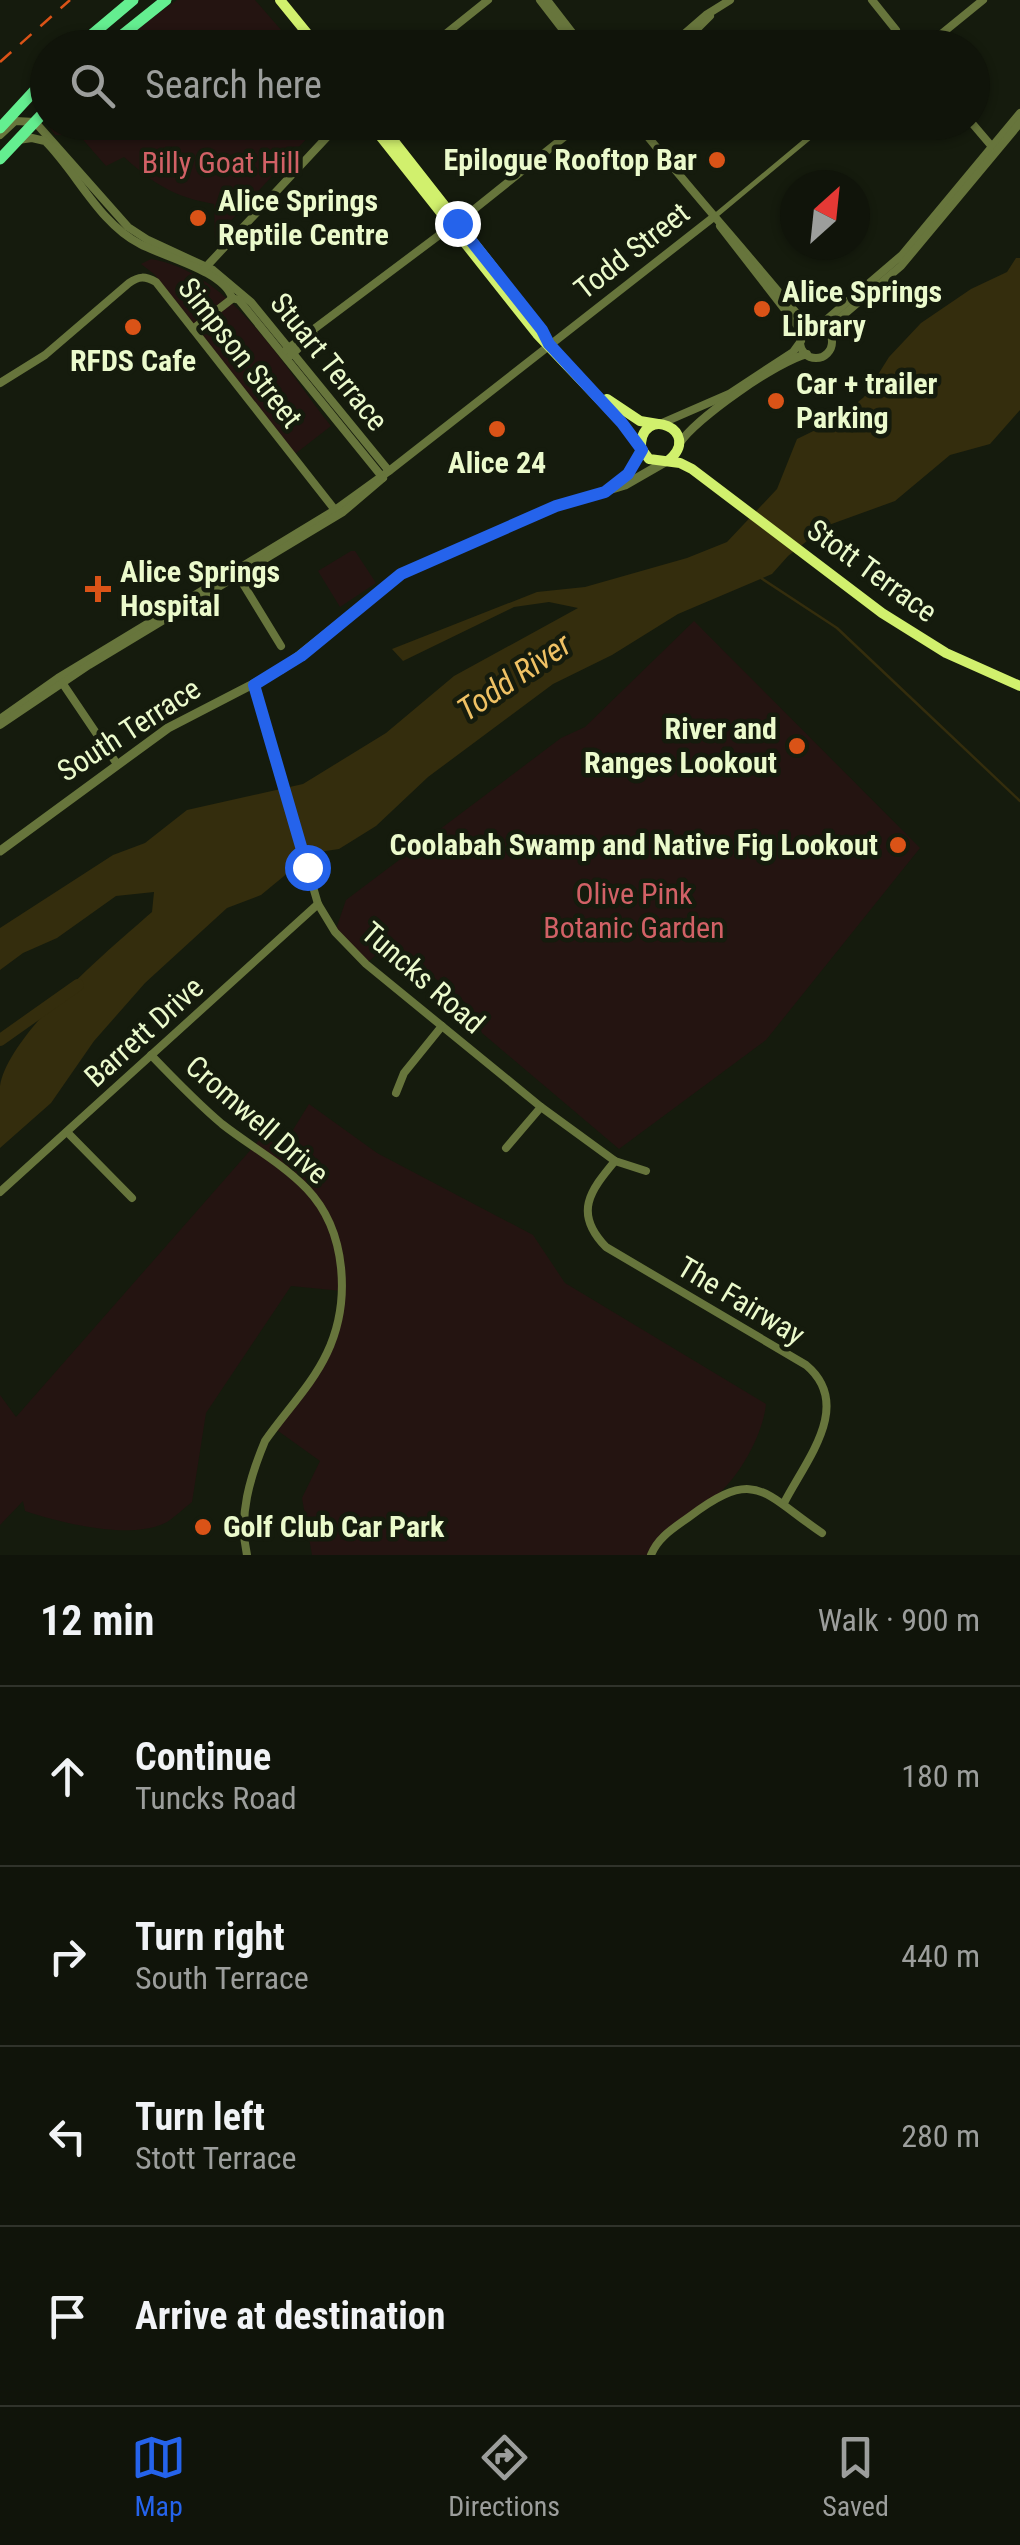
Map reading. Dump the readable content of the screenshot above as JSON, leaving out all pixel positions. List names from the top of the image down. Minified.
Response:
{"streets":{"main road":["Stott Terrace"],"street":["Todd Street","Simpson Street","Stuart Terrace","South Terrace","Tuncks Road","Barrett Drive","Cromwell Drive","The Fairway"]},"crossings":[["Todd Street","Stuart Terrace"],["Stott Terrace","South Terrace"],["South Terrace","Tuncks Road"],["Tuncks Road","Barrett Drive"],["Tuncks Road","The Fairway"],["Barrett Drive","Cromwell Drive"]],"water":["Todd River"],"parks":["Billy Goat Hill","Olive Pink Botanic Garden"],"places":{"other":["Epilogue Rooftop Bar","Alice Springs Reptile Centre","Alice Springs Library","RFDS Cafe","Car + trailer Parking","Alice 24","River and Ranges Lookout","Coolabah Swamp and Native Fig Lookout","Golf Club Car Park"],"health":["Alice Springs Hospital"]},"north":"top right","page":{"search":"Search here","heading":["12 min","Walk · 900 m"],"list":[["Continue","Tuncks Road","180 m"],["Turn right","South Terrace","440 m"],["Turn left","Stott Terrace","280 m"],"Arrive at destination"],"nav":["Map","Directions","Saved"]}}
